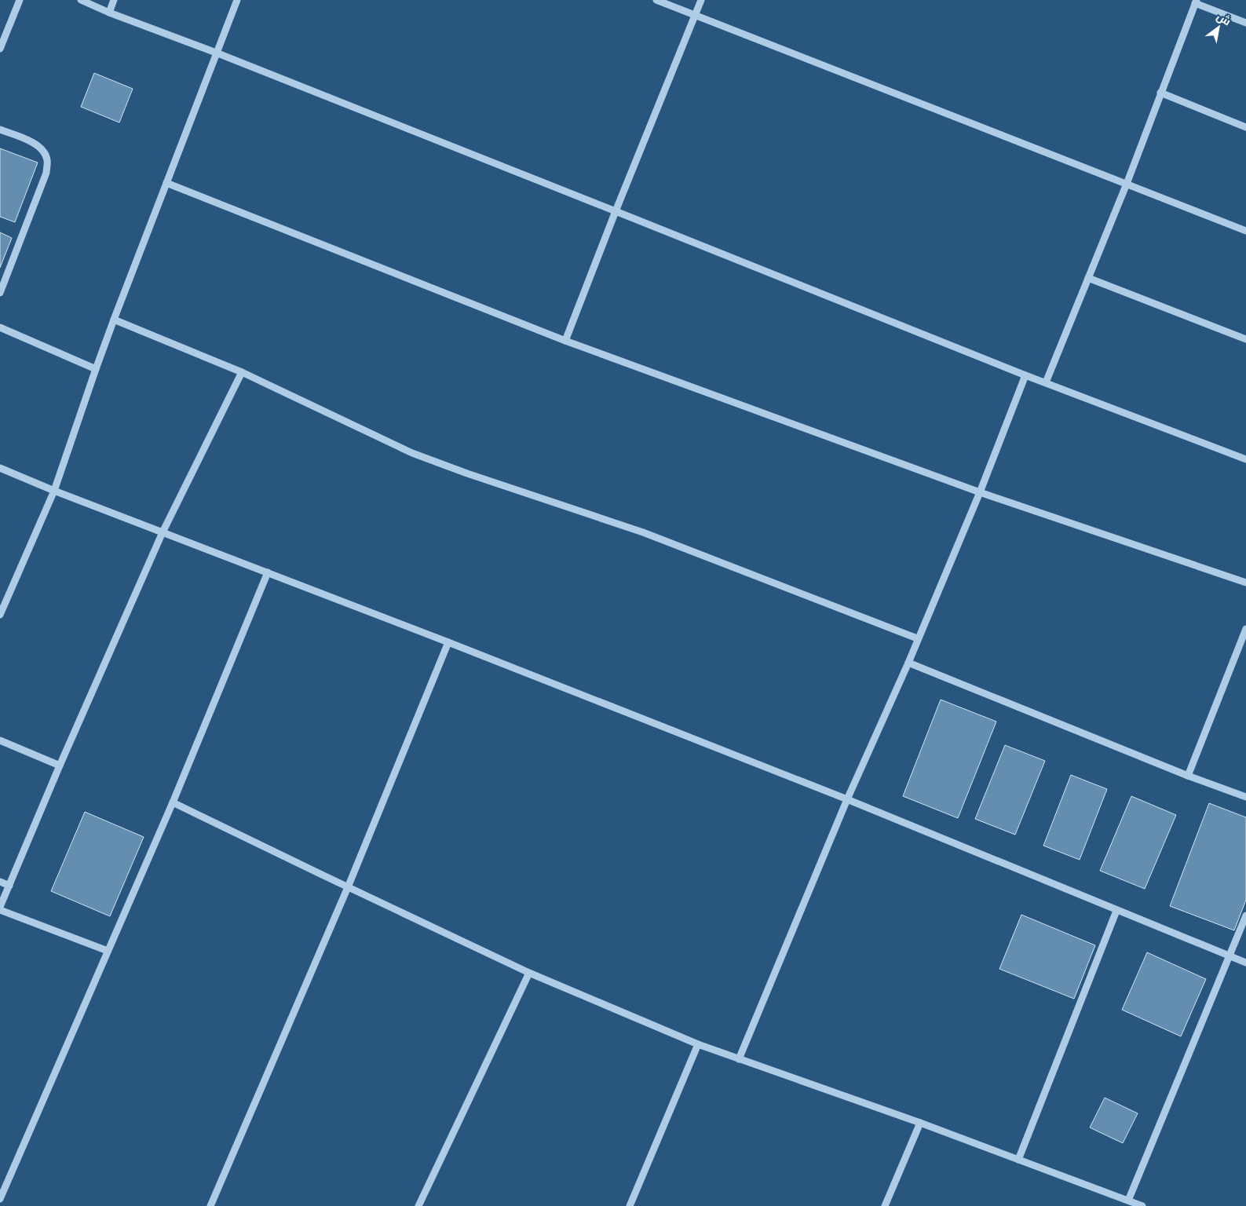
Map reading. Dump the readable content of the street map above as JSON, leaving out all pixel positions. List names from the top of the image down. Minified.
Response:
{"north":"top right"}
